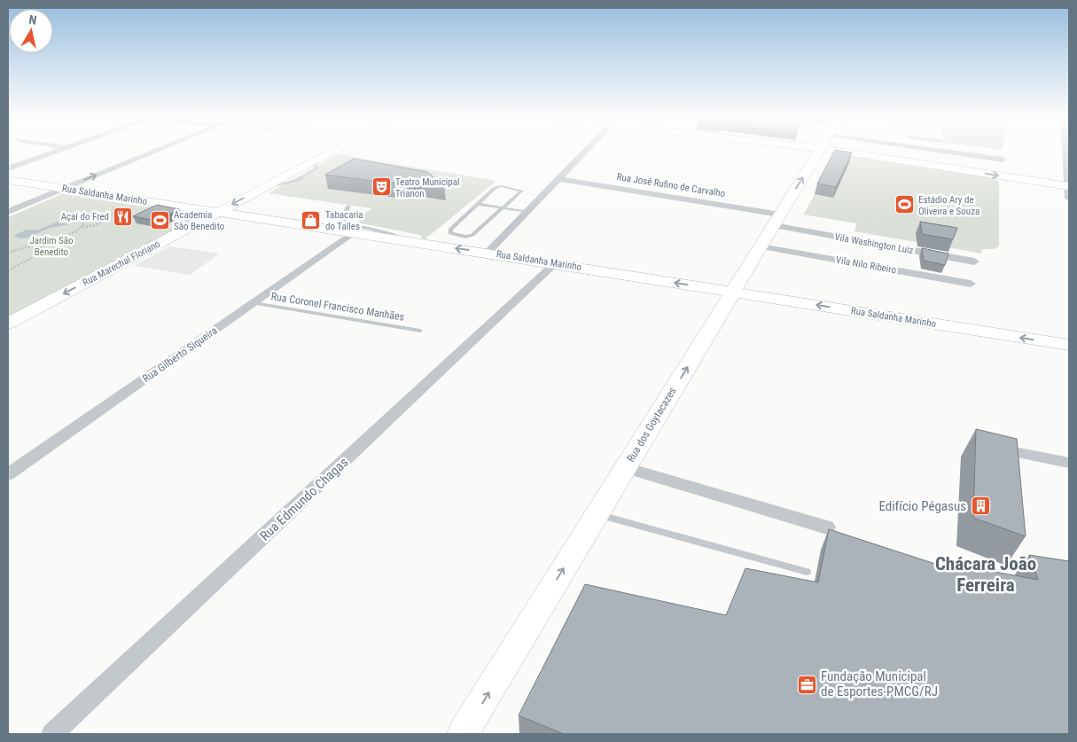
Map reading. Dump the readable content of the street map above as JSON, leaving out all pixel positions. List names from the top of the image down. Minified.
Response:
{"streets":{"main road":["Rua Saldanha Marinho","Rua Marechal Floriano","Rua dos Goytacazes"],"street":["Rua José Rufino de Carvalho","Vila Washington Luiz","Vila Nilo Ribeiro","Rua Gilberto Siqueira","Rua Edmundo Chagas"],"lane":["Rua Coronel Francisco Manhães"]},"crossings":[["Rua José Rufino de Carvalho","Vila Washington Luiz"],["Rua José Rufino de Carvalho","Rua dos Goytacazes"],["Rua Saldanha Marinho","Rua Marechal Floriano"],["Rua Saldanha Marinho","Rua Gilberto Siqueira"],["Rua Saldanha Marinho","Rua dos Goytacazes"],["Rua Saldanha Marinho","Rua Edmundo Chagas"],["Vila Washington Luiz","Rua dos Goytacazes"],["Vila Nilo Ribeiro","Rua dos Goytacazes"],["Rua Coronel Francisco Manhães","Rua Gilberto Siqueira"]],"one_way":["Rua Saldanha Marinho","Rua Marechal Floriano","Rua dos Goytacazes"],"districts":["Chácara João Ferreira"],"parks":["Jardim São Benedito"],"places":{"theatre":["Teatro Municipal Trianon"],"sports":["Estádio Ary de Oliveira e Souza","Academia São Benedito"],"restaurant":["Açaí do Fred"],"shop":["Tabacaria do Talles"],"building":["Edifício Pégasus"],"office":["Fundação Municipal de Esportes-PMCG/RJ"]},"north":"top"}
